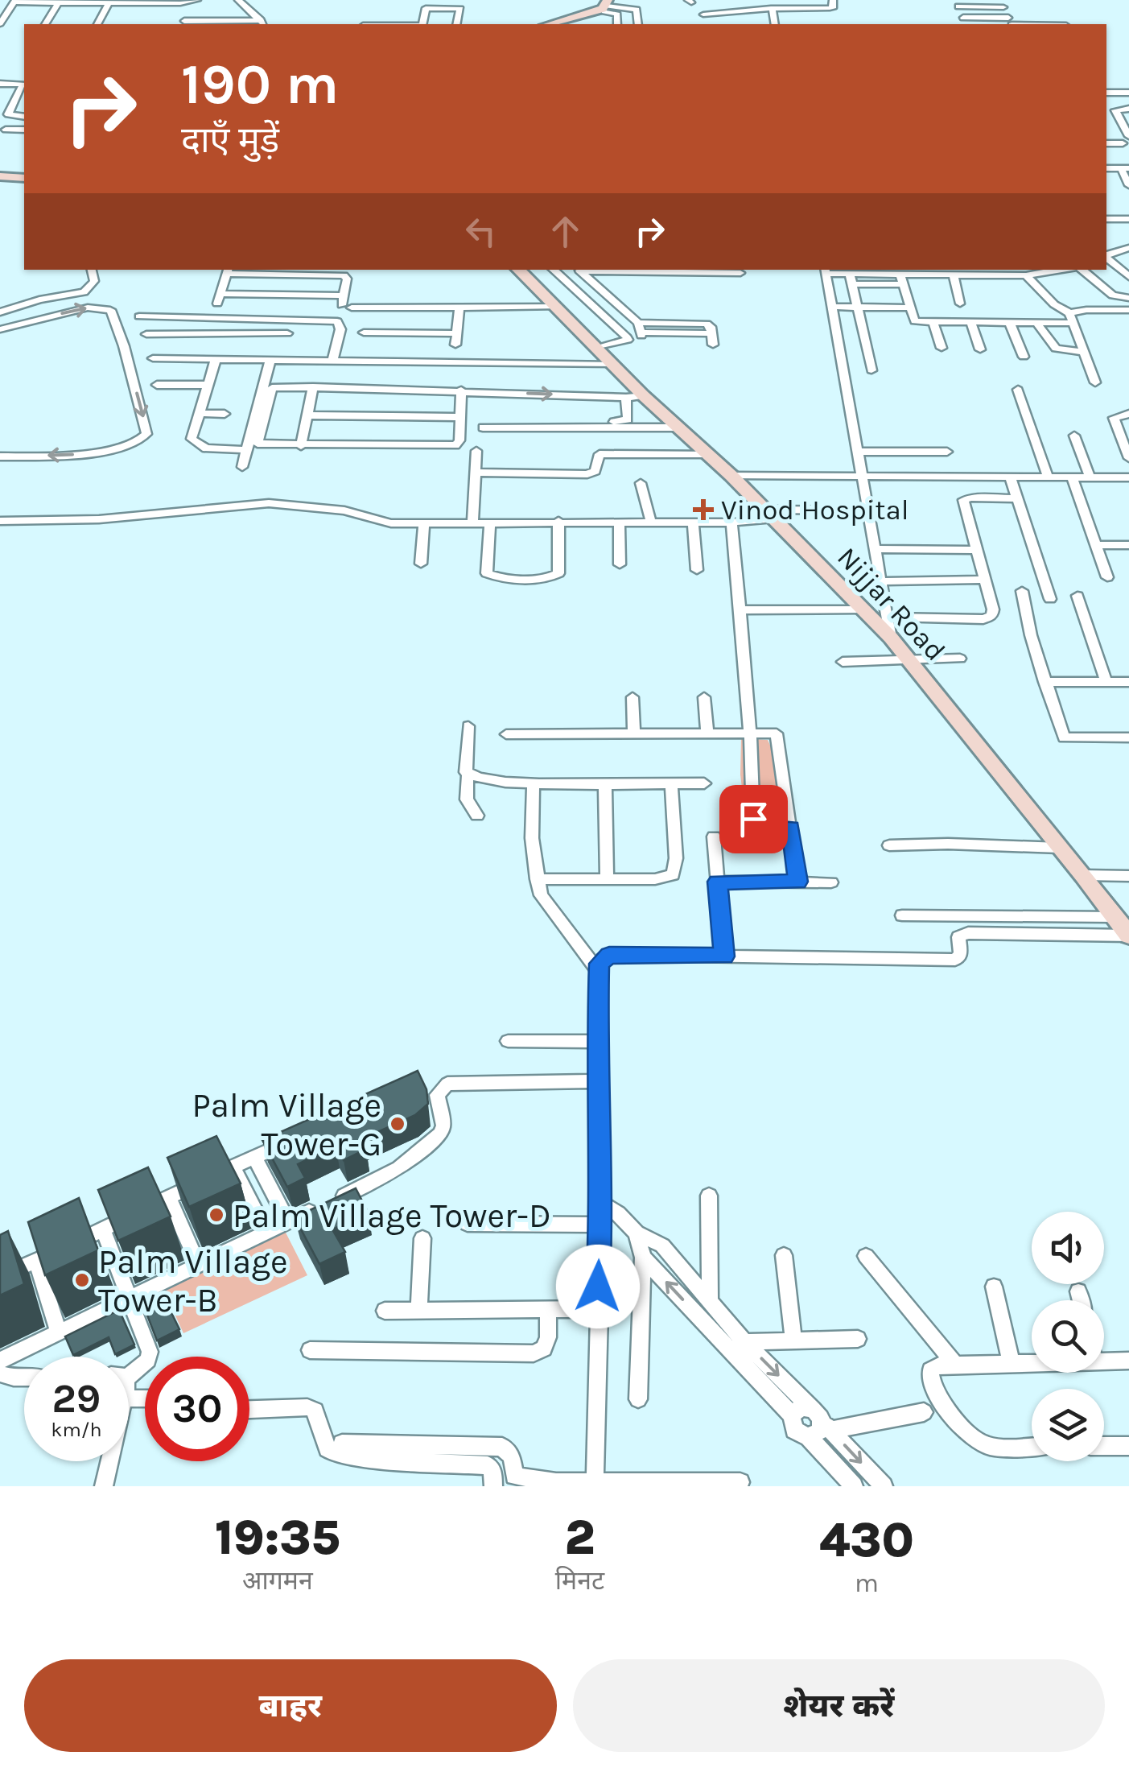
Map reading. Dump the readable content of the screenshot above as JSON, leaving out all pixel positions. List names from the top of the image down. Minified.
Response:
{"streets":{"street":["Nijjar Road"]},"places":{"health":["Vinod Hospital"],"other":["Palm Village Tower-G","Palm Village Tower-D","Palm Village Tower-B"]},"page":{"turn":["190 m","दाएँ मुड़ें"],"speed":"29 km/h","limit":"30","eta":["19:35","आगमन","2","मिनट","430","m"],"buttons":["बाहर","शेयर करें"]}}
